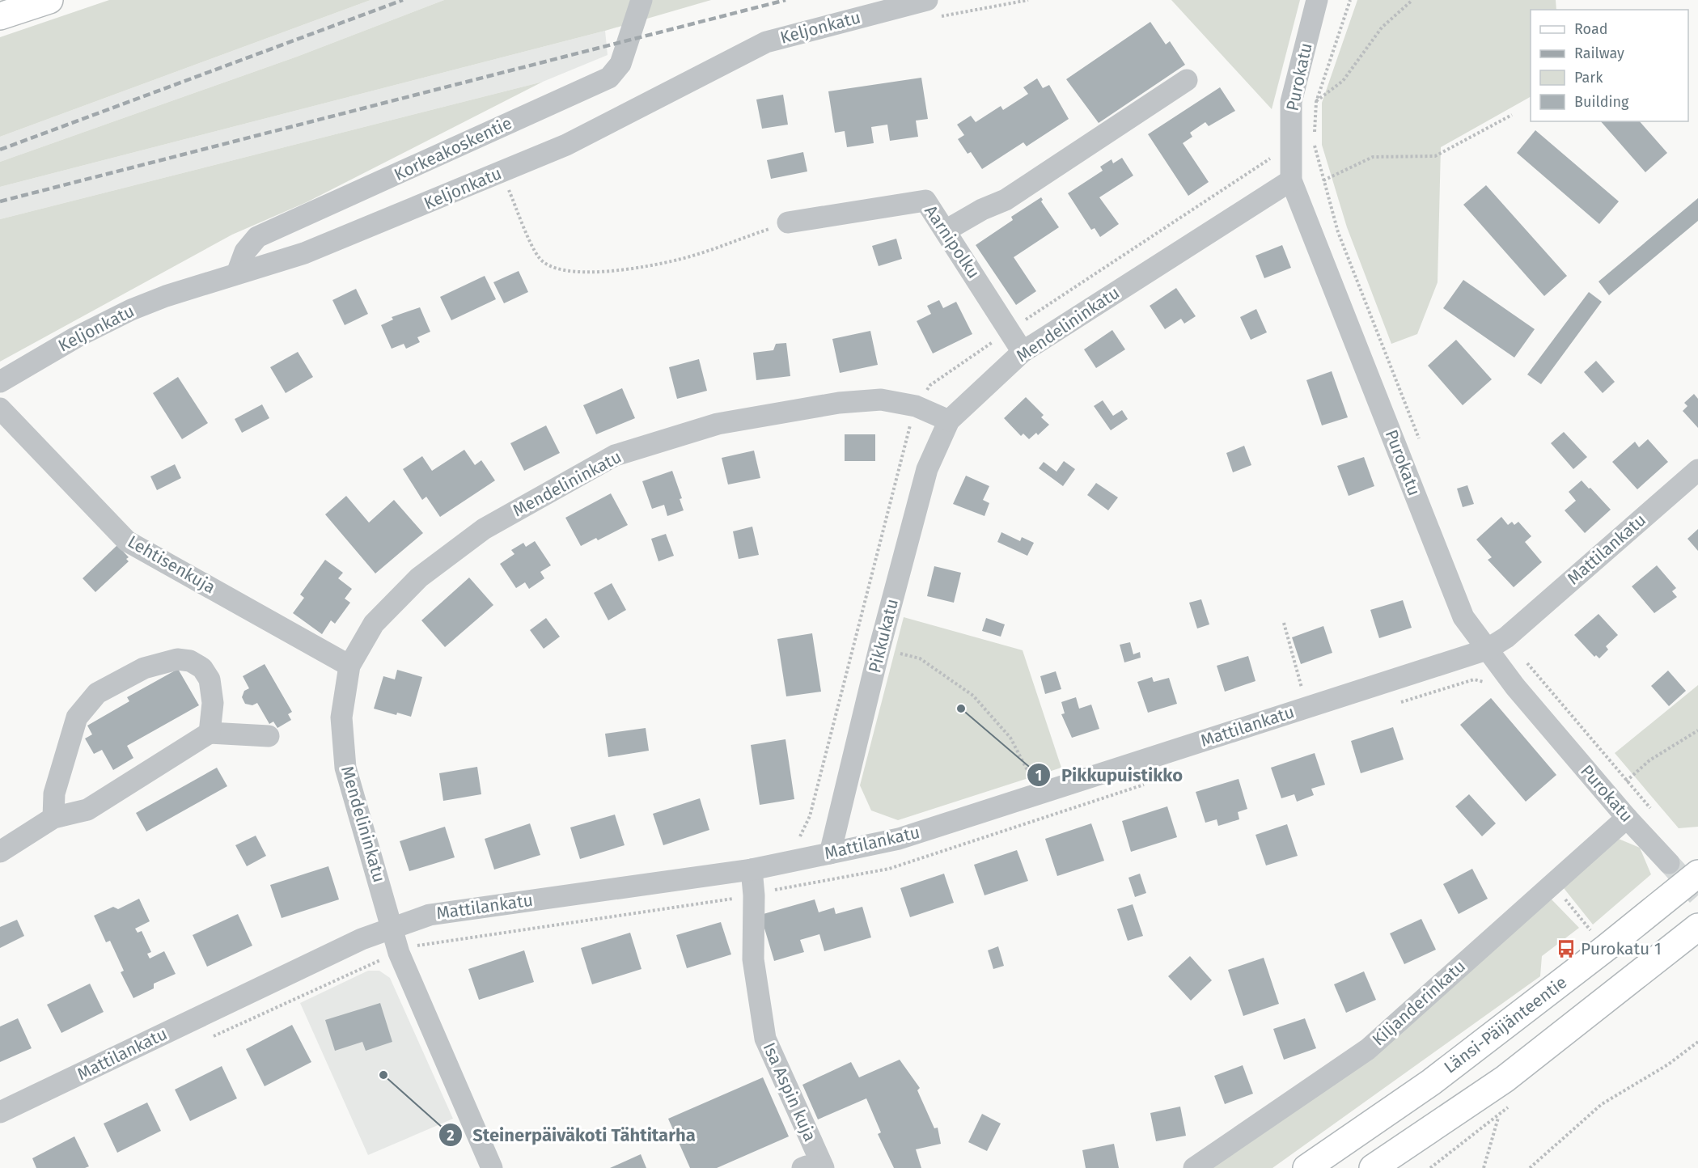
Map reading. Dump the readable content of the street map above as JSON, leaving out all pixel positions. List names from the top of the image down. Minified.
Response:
{"streets":{"main road":["Länsi-Päijänteentie"],"street":["Keljonkatu","Purokatu","Korkeakoskentie","Aarnipolku","Mendelininkatu","Mattilankatu","Lehtisenkuja","Pikkukatu","Kiljanderinkatu","Isa Aspin kuja"]},"crossings":[["Keljonkatu","Korkeakoskentie"],["Purokatu","Mendelininkatu"],["Purokatu","Mattilankatu"],["Purokatu","Kiljanderinkatu"],["Aarnipolku","Mendelininkatu"],["Mendelininkatu","Mattilankatu"],["Mendelininkatu","Lehtisenkuja"],["Mendelininkatu","Pikkukatu"],["Mattilankatu","Pikkukatu"],["Mattilankatu","Isa Aspin kuja"]],"places":{"other":["Pikkupuistikko","Steinerpäiväkoti Tähtitarha"],"bus stop":["Purokatu 1"]},"legend":["Road","Railway","Park","Building"]}
